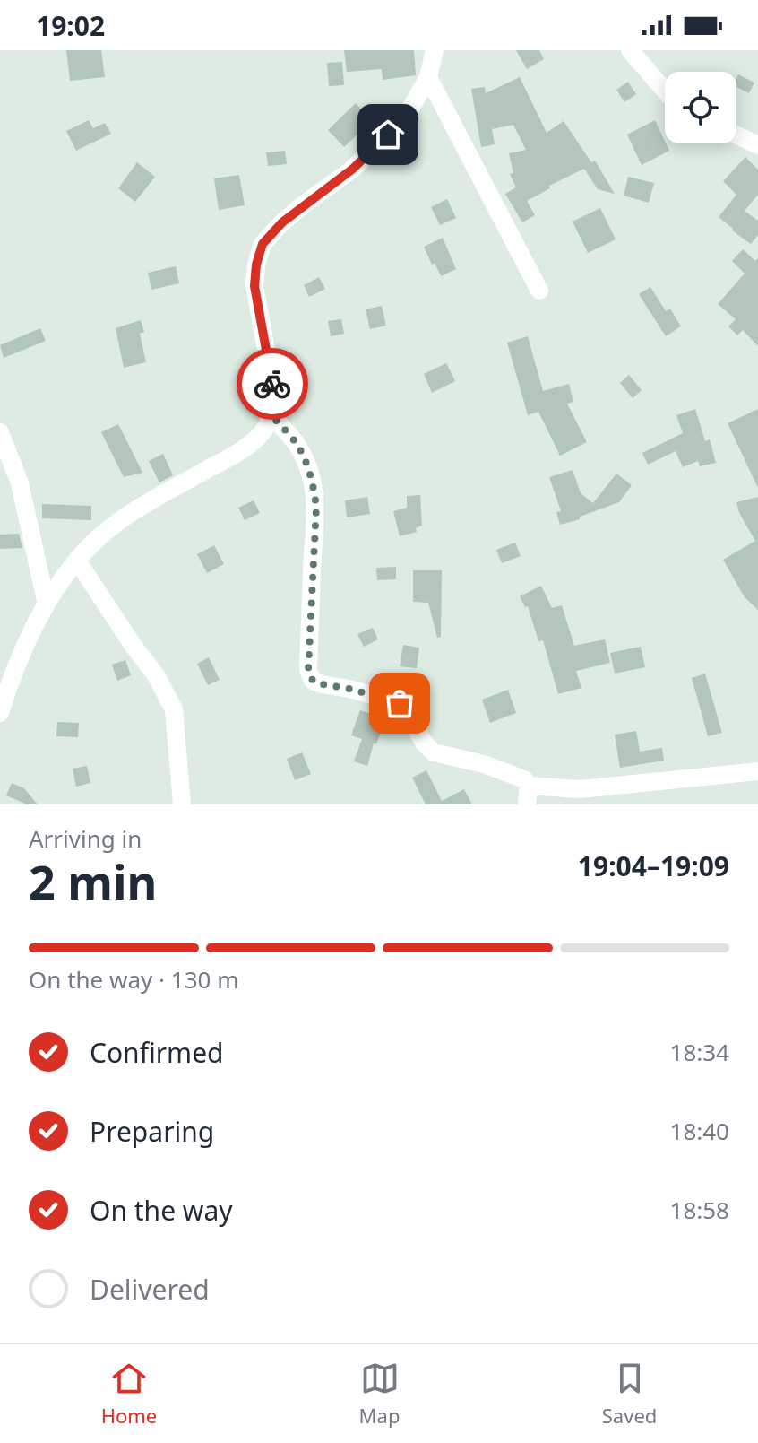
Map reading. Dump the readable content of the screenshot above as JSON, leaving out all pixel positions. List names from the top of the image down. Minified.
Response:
{"page":{"status":"19:02","heading":["2 min","Arriving in","19:04–19:09"],"bar":"On the way · 130 m","list":[["Confirmed","18:34"],["Preparing","18:40"],["On the way","18:58"],"Delivered"],"tabs":["Home","Map","Saved"]}}
